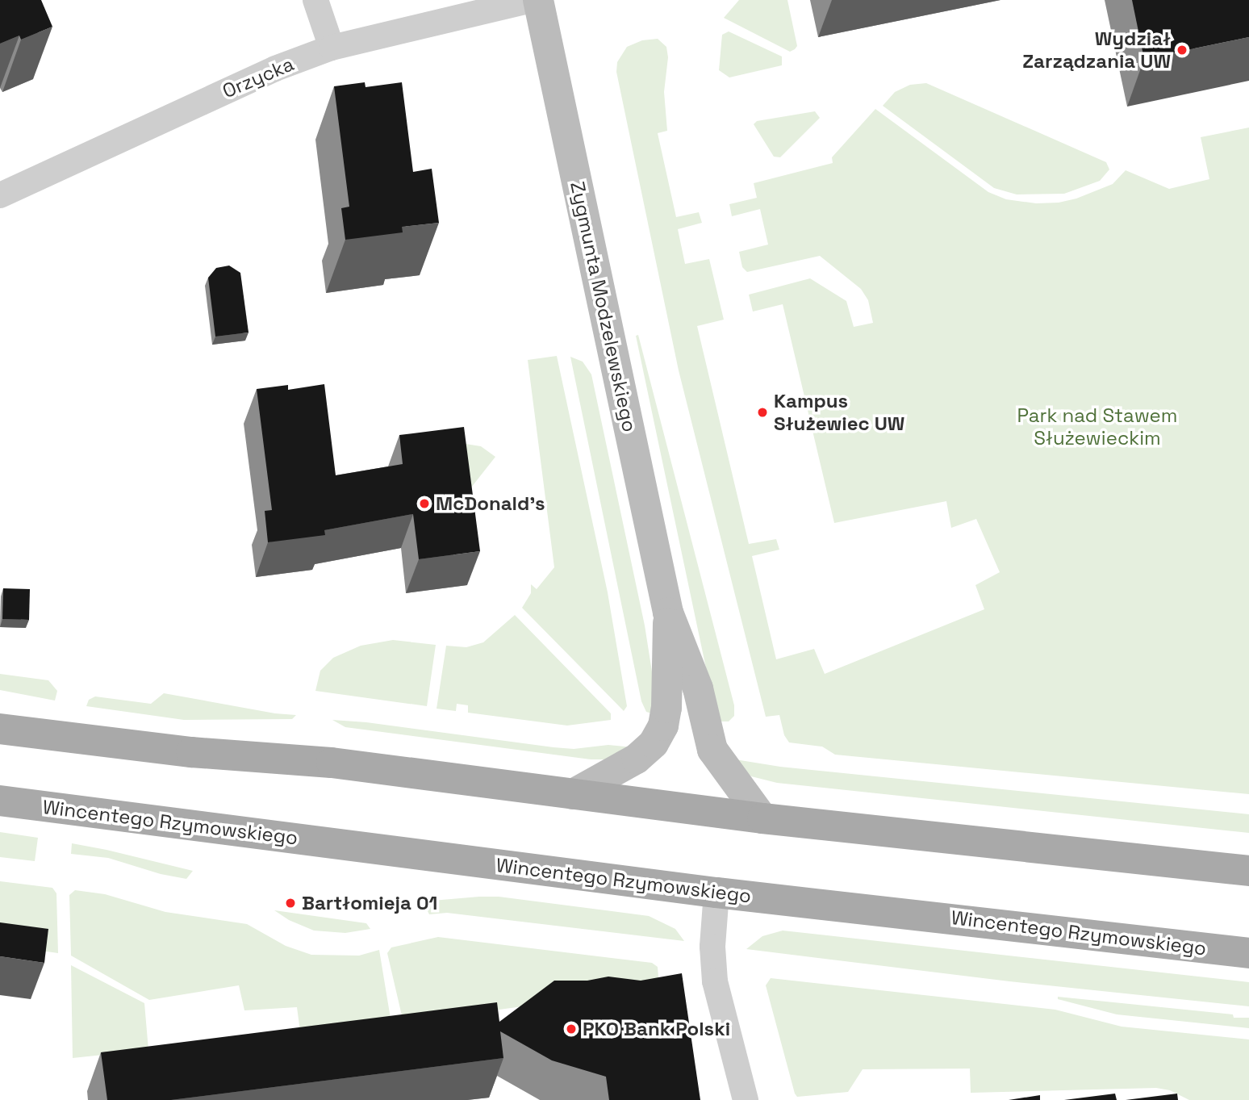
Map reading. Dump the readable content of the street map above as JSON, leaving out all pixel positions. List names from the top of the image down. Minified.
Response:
{"streets":{"main road":["Wincentego Rzymowskiego"],"street":["Orzycka","Zygmunta Modzelewskiego"]},"parks":["Park nad Stawem Służewieckim"],"places":["Wydział Zarządzania UW","Kampus Służewiec UW","McDonald's","Bartłomieja 01","PKO Bank Polski"]}
